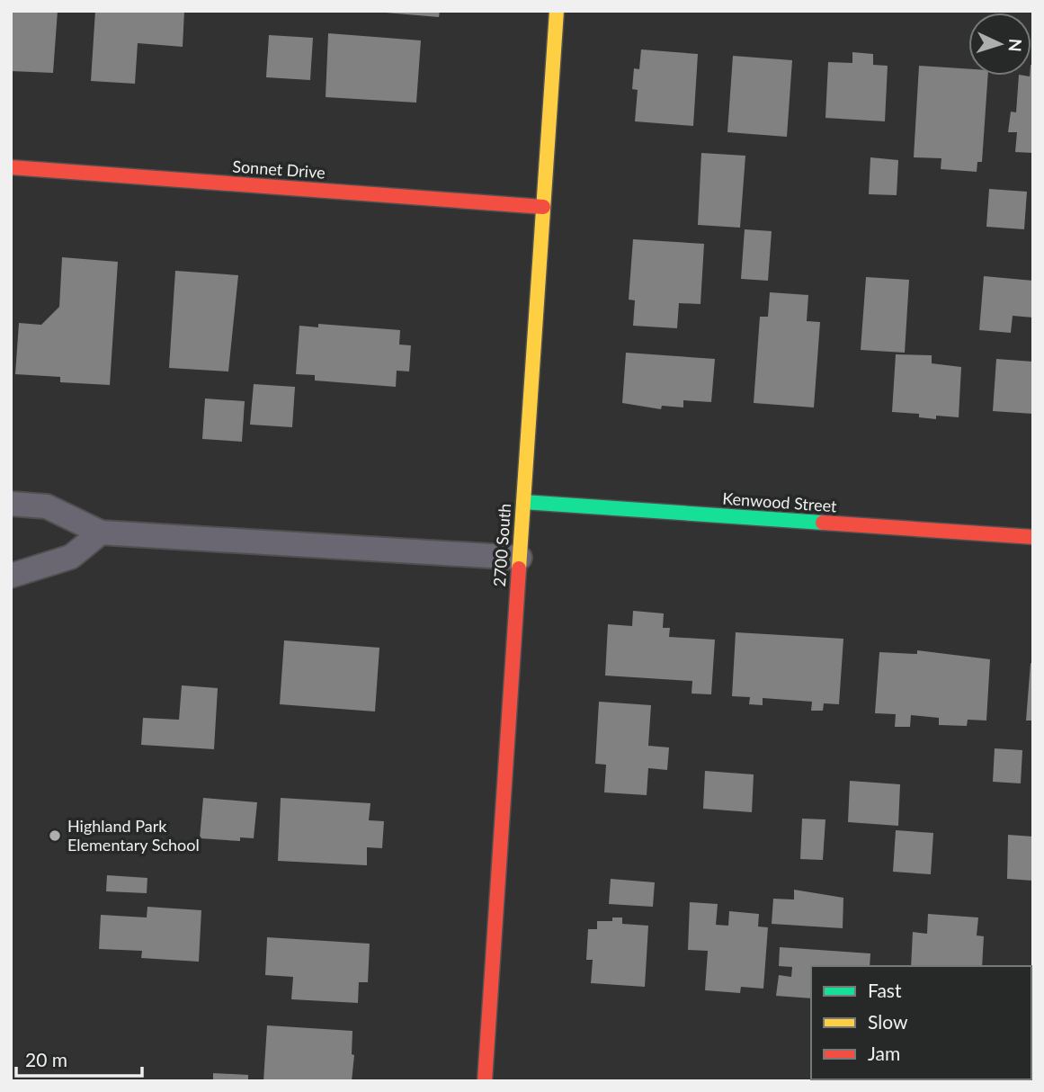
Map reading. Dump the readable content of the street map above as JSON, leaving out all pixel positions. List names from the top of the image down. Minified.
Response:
{"streets":{"street":["Sonnet Drive","Kenwood Street","2700 South"]},"crossings":[["Sonnet Drive","2700 South"],["Kenwood Street","2700 South"]],"places":["Highland Park Elementary School"],"legend":["Fast","Slow","Jam"],"scale_bar":"20 m","north":"right"}
